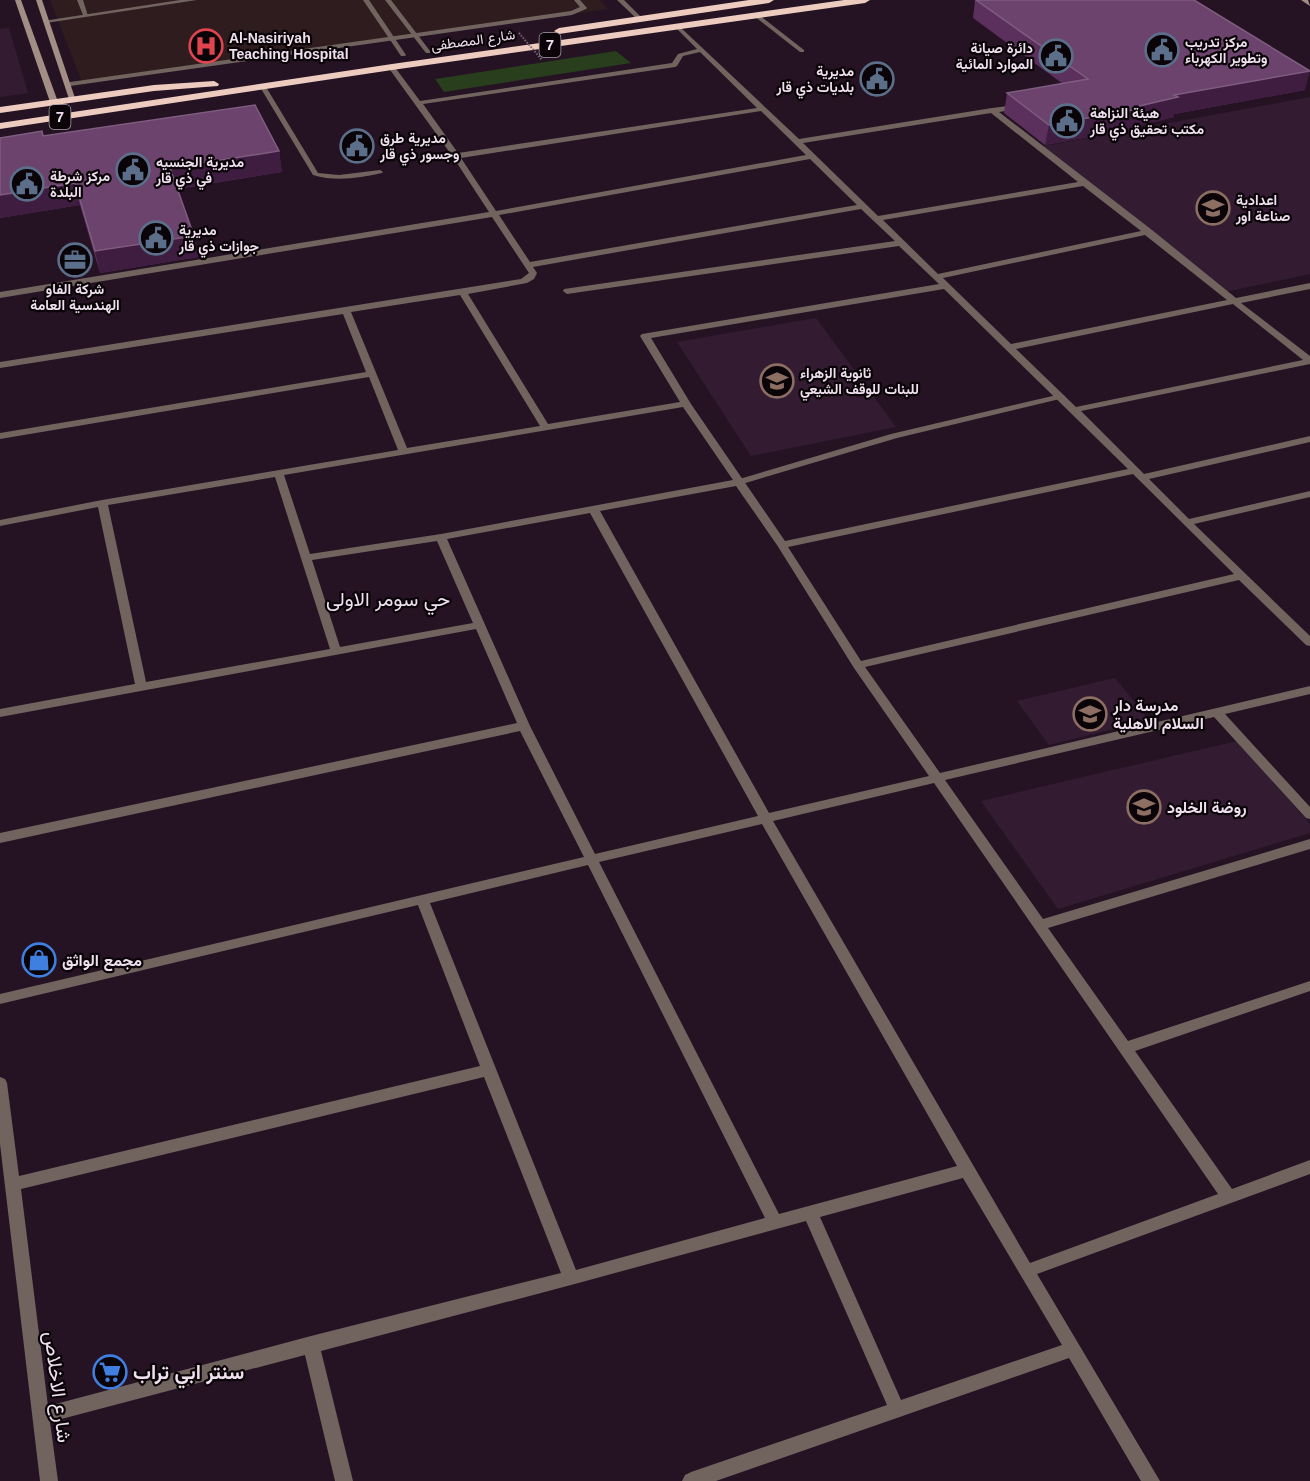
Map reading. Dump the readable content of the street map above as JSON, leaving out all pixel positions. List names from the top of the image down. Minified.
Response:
{"streets":{"highway":["شارع المصطفى","7"],"street":["شارع الاخلاص"]},"crossings":[["شارع المصطفى","7"]],"districts":["حي سومر الاولى"],"places":{"hospital":["Al-Nasiriyah Teaching Hospital"],"public building":["مركز تدريب وتطوير الكهرباء","دائرة صيانة الموارد المائية","مديرية بلديات ذي قار","هيئة النزاهة مكتب تحقيق ذي قار","مديرية طرق وجسور ذي قار","مديرية الجنسيه في ذي قار","مركز شرطة البلدة","مديرية جوازات ذي قار"],"school or university":["اعدادية صناعة اور","ثانوية الزهراء للبنات للوقف الشيعي","مدرسة دار السلام الاهلية","روضة الخلود"],"office":["شركة الفاو الهندسية العامة"],"shop":["مجمع الواثق"],"supermarket":["سنتر ابي تراب"]}}
